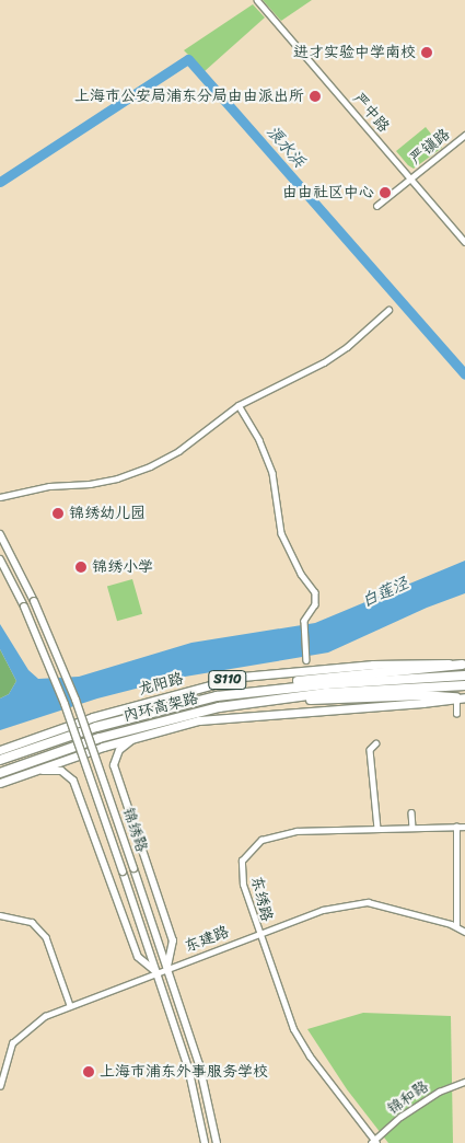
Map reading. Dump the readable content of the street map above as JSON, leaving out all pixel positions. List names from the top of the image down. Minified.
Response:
{"streets":{"highway":["内环高架路"],"main road":["S110","龙阳路","锦绣路"],"street":["严中路","严镇路","东绣路","东建路","锦和路"]},"crossings":[["严中路","严镇路"],["锦绣路","东建路"],["东绣路","东建路"],["东绣路","锦和路"]],"water":["浪水浜","白莲泾"],"places":["进才实验中学南校","上海市公安局浦东分局由由派出所","由由社区中心","锦绣幼儿园","锦绣小学","上海市浦东外事服务学校"]}
